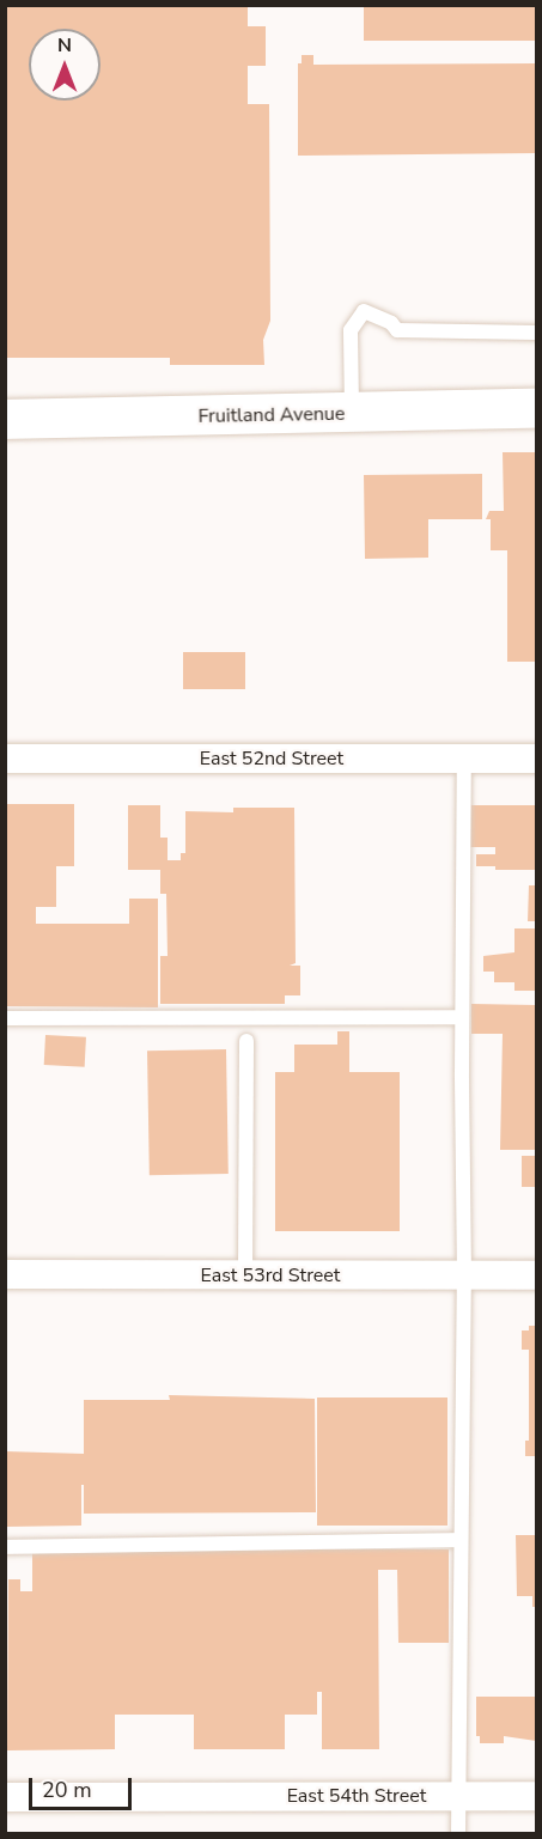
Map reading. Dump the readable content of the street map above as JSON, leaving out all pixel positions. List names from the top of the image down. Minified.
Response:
{"streets":{"street":["Fruitland Avenue","East 52nd Street","East 53rd Street","East 54th Street"]},"scale_bar":"20 m","north":"top"}
